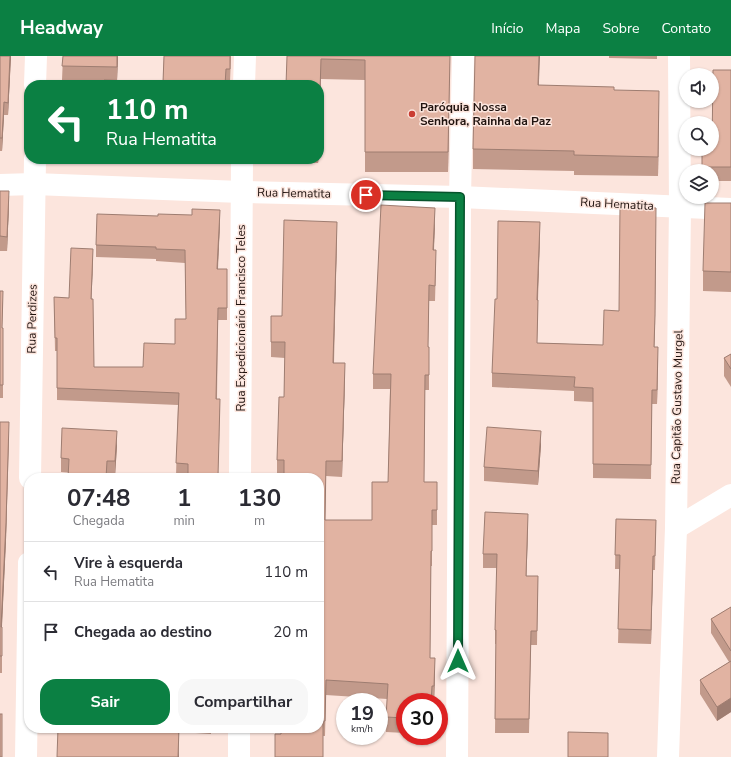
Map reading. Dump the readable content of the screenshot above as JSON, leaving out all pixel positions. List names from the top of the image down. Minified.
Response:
{"streets":{"street":["Rua Hematita","Rua Expedicionário Francisco Teles","Rua Perdizes","Rua Capitão Gustavo Murgel"]},"crossings":[["Rua Hematita","Rua Expedicionário Francisco Teles"],["Rua Hematita","Rua Perdizes"],["Rua Hematita","Rua Capitão Gustavo Murgel"]],"places":["Paróquia Nossa Senhora, Rainha da Paz"],"page":{"header":"Headway","nav":["Início","Mapa","Sobre","Contato"],"turn":["110 m","Rua Hematita"],"eta":["07:48","Chegada","1","min","130","m"],"list":[{"name":"Vire à esquerda","note":"Rua Hematita","value":"110 m"},{"name":"Chegada ao destino","value":"20 m"}],"buttons":["Sair","Compartilhar"],"speed":"19 km/h","limit":"30"}}
